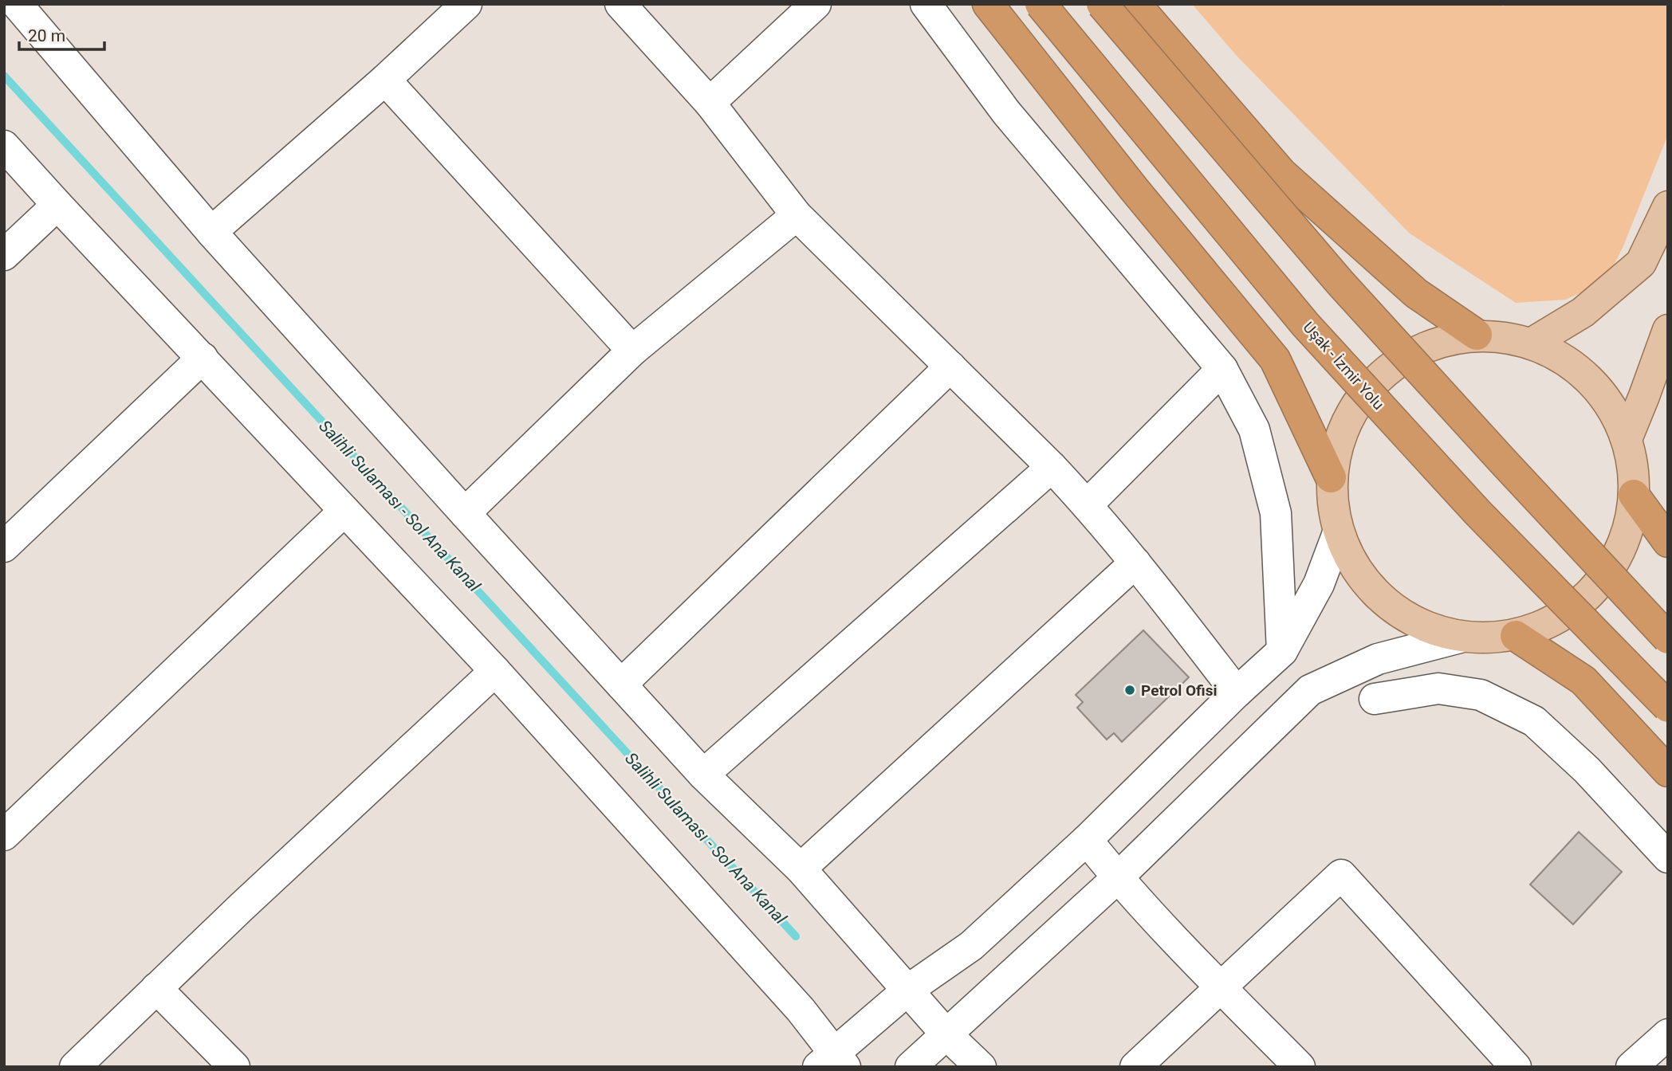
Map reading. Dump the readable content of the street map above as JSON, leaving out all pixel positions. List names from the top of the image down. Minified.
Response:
{"streets":{"highway":["Uşak - İzmir Yolu"]},"water":["Salihli Sulaması - Sol Ana Kanal"],"places":["Petrol Ofisi"],"scale_bar":"20 m"}
